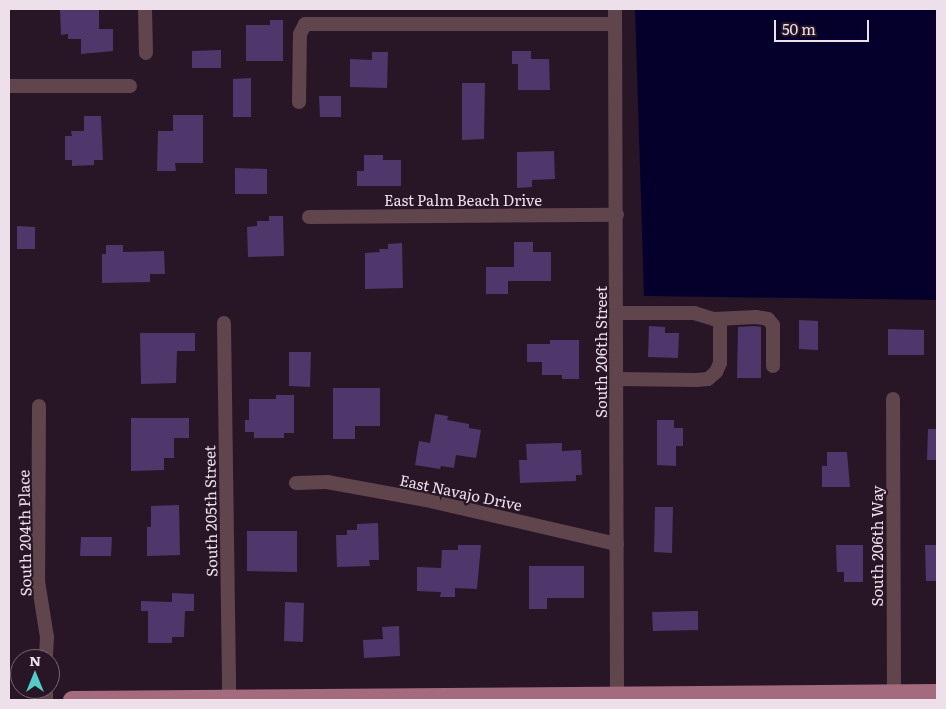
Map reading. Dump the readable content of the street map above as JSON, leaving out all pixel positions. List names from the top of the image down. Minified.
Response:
{"streets":{"street":["East Palm Beach Drive","South 206th Street","East Navajo Drive","South 205th Street","South 204th Place","South 206th Way"]},"crossings":[["East Palm Beach Drive","South 206th Street"],["South 206th Street","East Navajo Drive"]],"scale_bar":"50 m","north":"top"}
